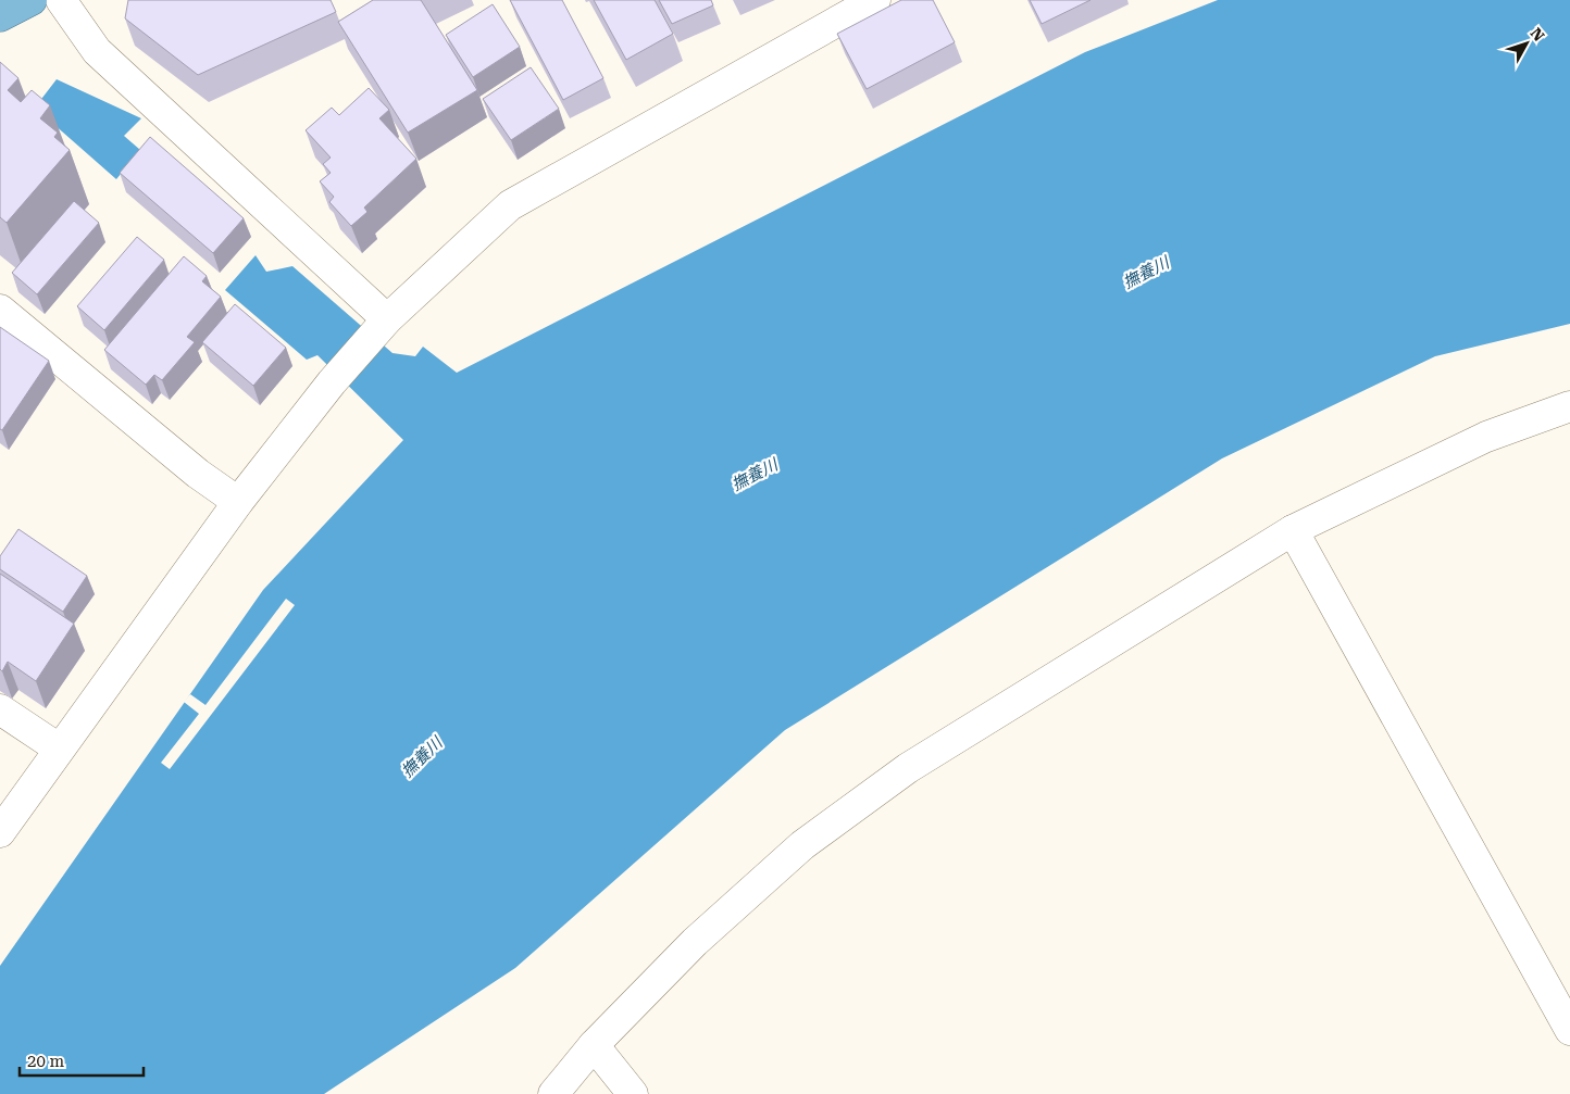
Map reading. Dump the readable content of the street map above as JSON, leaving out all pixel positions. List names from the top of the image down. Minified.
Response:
{"water":["撫養川"],"scale_bar":"20 m","north":"top right"}
